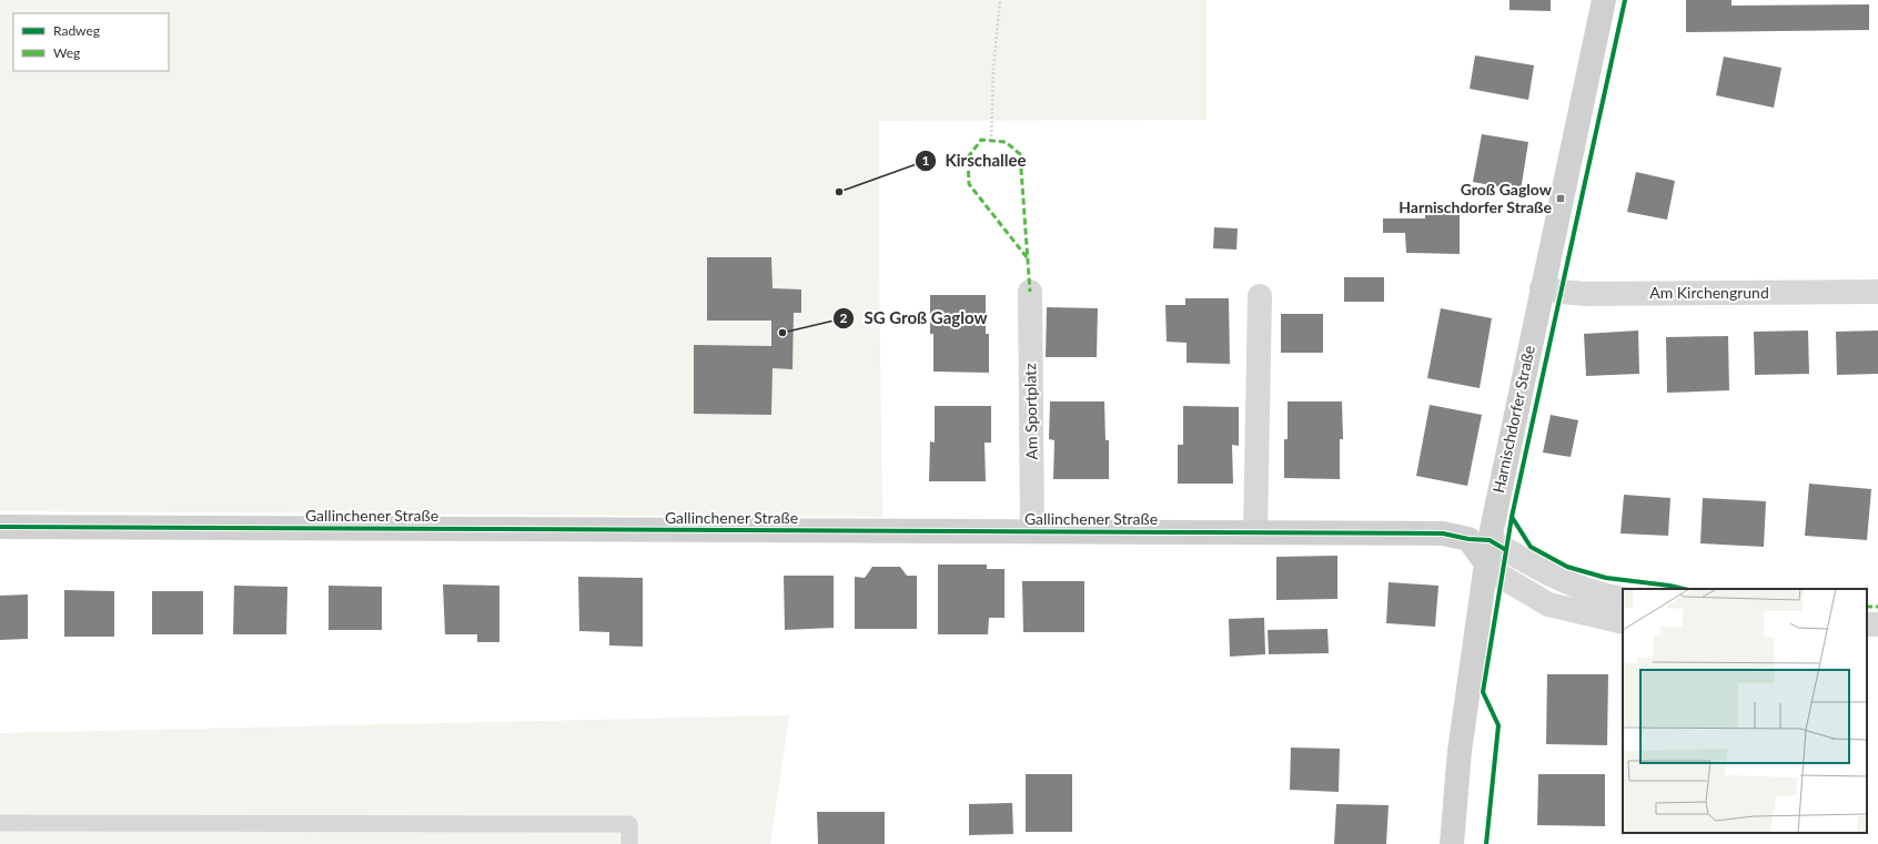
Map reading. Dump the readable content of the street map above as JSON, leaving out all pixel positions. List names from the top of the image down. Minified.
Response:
{"streets":{"street":["Am Kirchengrund","Am Sportplatz","Harnischdorfer Straße","Gallinchener Straße"]},"crossings":[["Am Kirchengrund","Harnischdorfer Straße"],["Am Sportplatz","Gallinchener Straße"],["Harnischdorfer Straße","Gallinchener Straße"]],"places":{"other":["Kirschallee","SG Groß Gaglow"],"transit":["Groß Gaglow Harnischdorfer Straße"]},"legend":["Radweg","Weg"]}
